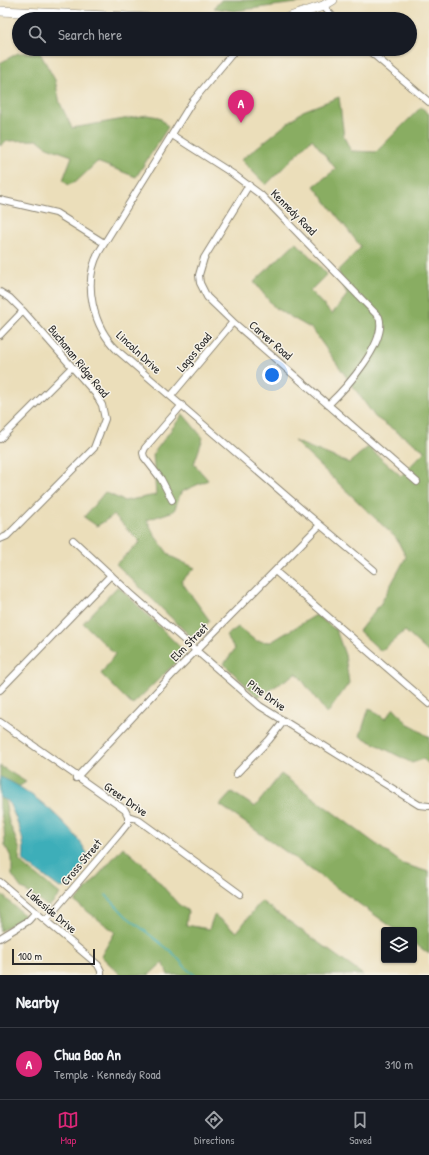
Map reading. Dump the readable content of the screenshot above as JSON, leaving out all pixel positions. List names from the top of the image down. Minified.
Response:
{"streets":{"street":["Kennedy Road","Carver Road","Lincoln Drive","Lagos Road","Buchanan Ridge Road","Elm Street","Pine Drive","Greer Drive","Cross Street","Lakeside Drive"]},"crossings":[["Kennedy Road","Carver Road"],["Kennedy Road","Lincoln Drive"],["Carver Road","Lagos Road"],["Lincoln Drive","Lagos Road"],["Lincoln Drive","Elm Street"],["Elm Street","Pine Drive"],["Elm Street","Greer Drive"],["Greer Drive","Cross Street"],["Cross Street","Lakeside Drive"]],"scale_bar":"100 m","page":{"search":"Search here","pins":"A","scale":"100 m","heading":"Nearby","list":[{"mark":"A","name":"Chua Bao An","note":"Temple · Kennedy Road","value":"310 m"}],"nav":["Map","Directions","Saved"]}}
